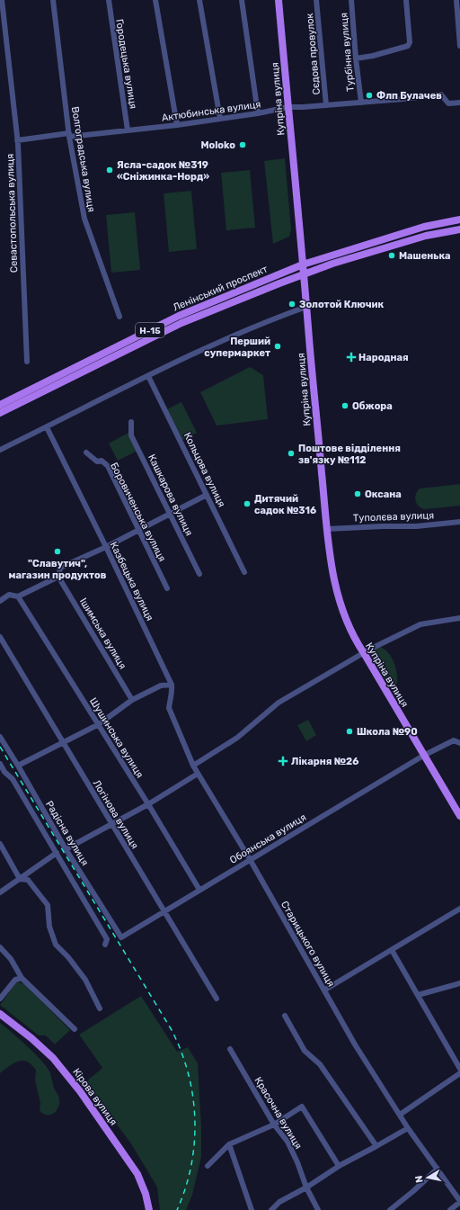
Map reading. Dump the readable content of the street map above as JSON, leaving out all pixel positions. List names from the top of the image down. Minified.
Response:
{"streets":{"main road":["Купріна вулиця","Ленінський проспект","Н-15","Кірова вулиця"],"street":["Турбінна вулиця","Сєдова провулок","Городецька вулиця","Актюбинська вулиця","Волгоградська вулиця","Севастопольська вулиця","Кольцова вулиця","Кашкарова вулиця","Боровиченська вулиця","Туполєва вулиця","Казбецька вулиця","Ішимська вулиця","Шушинська вулиця","Логінова вулиця","Радісна вулиця","Обоянська вулиця","Старицького вулиця","Красочна вулиця"]},"crossings":[["Турбінна вулиця","Актюбинська вулиця"],["Сєдова провулок","Актюбинська вулиця"],["Городецька вулиця","Актюбинська вулиця"],["Купріна вулиця","Актюбинська вулиця"],["Купріна вулиця","Ленінський проспект"],["Купріна вулиця","Туполєва вулиця"],["Купріна вулиця","Обоянська вулиця"],["Актюбинська вулиця","Волгоградська вулиця"],["Актюбинська вулиця","Севастопольська вулиця"],["Казбецька вулиця","Старицького вулиця"],["Шушинська вулиця","Обоянська вулиця"],["Логінова вулиця","Обоянська вулиця"],["Радісна вулиця","Обоянська вулиця"],["Обоянська вулиця","Старицького вулиця"]],"places":{"other":["Флп Булачев","Moloko","Ясла-садок №319 «Сніжинка-Норд»","Машенька","Золотой Ключик","Перший супермаркет","Обжора","Поштове відділення зв'язку №112","Оксана","Дитячий садок №316","\"Славутич\", магазин продуктов","Школа №90"],"health":["Народная","Лікарня №26"]},"north":"left"}
